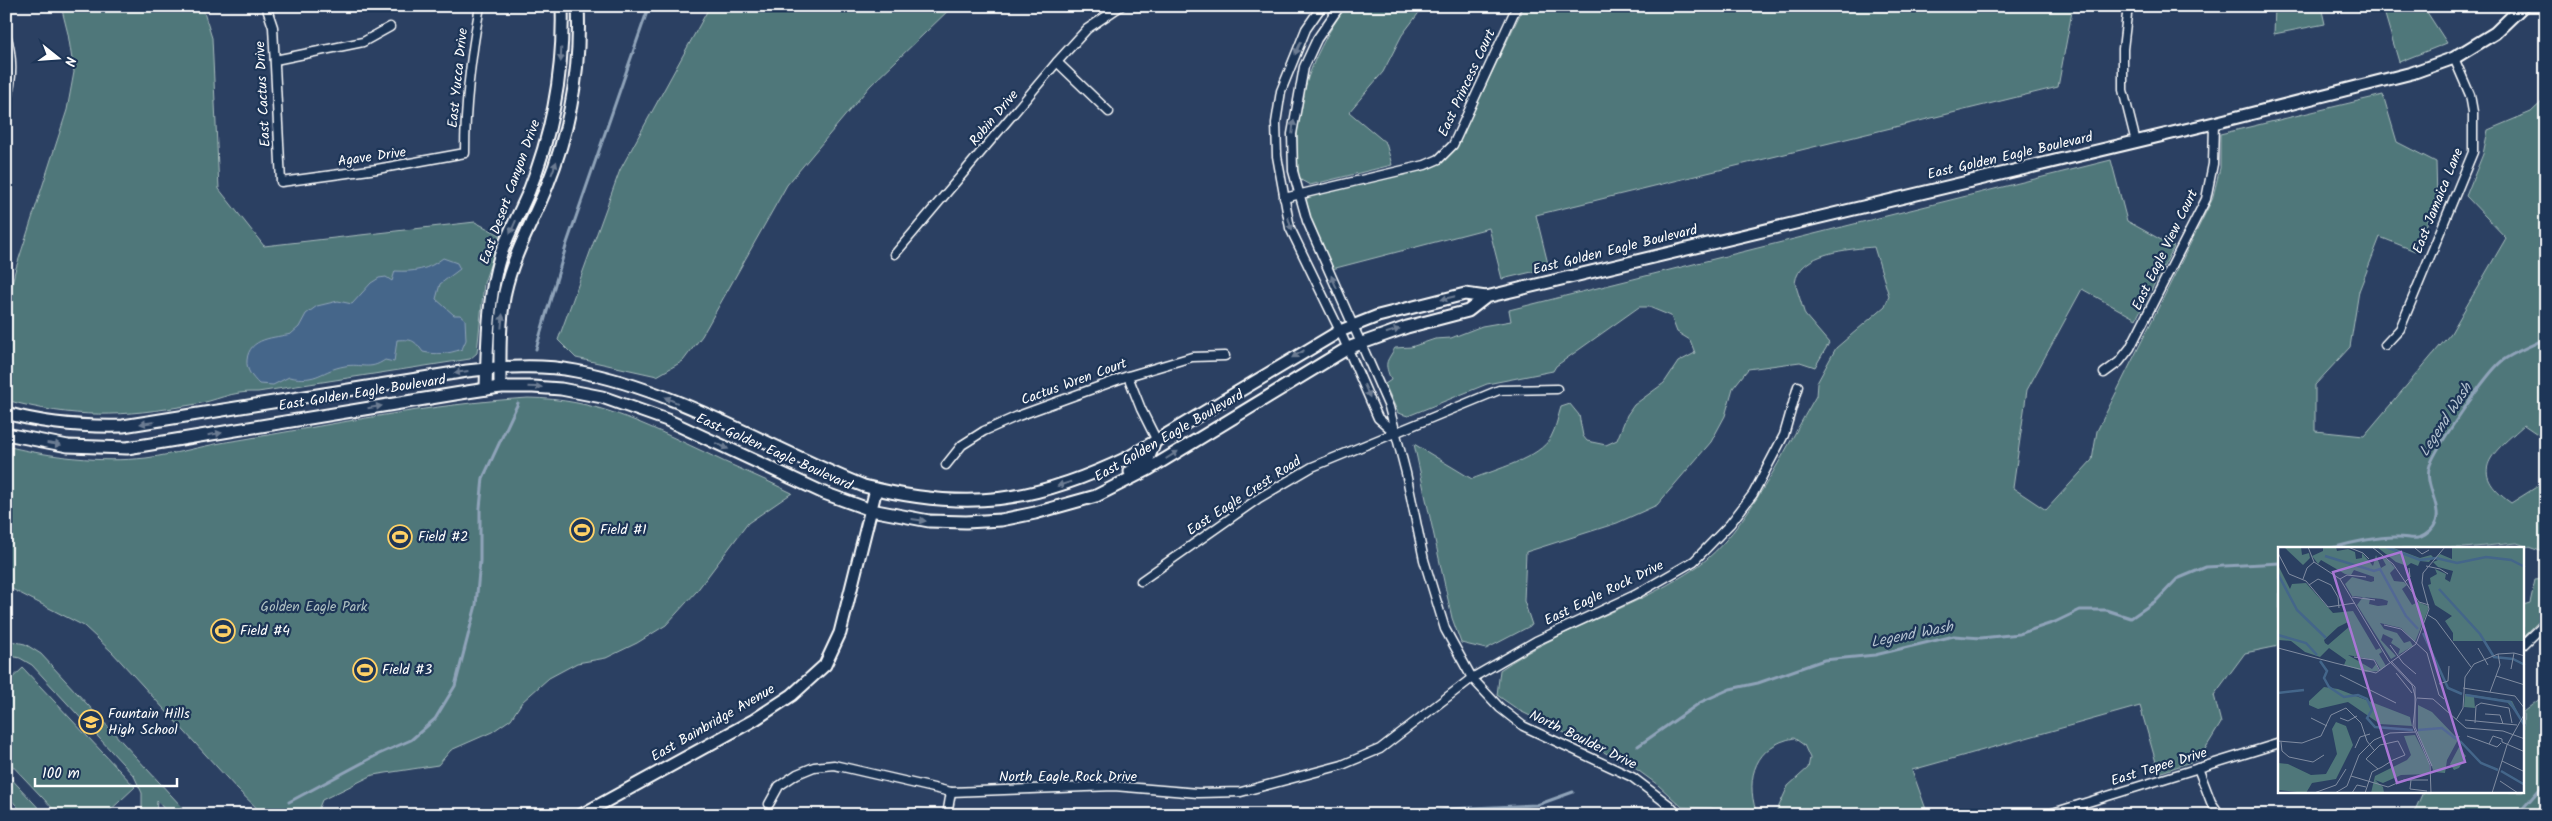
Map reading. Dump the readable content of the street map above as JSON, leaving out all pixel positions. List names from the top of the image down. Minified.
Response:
{"streets":{"street":["East Yucca Drive","East Princess Court","East Cactus Drive","Robin Drive","East Golden Eagle Boulevard","Agave Drive","East Desert Canyon Drive","East Jamaica Lane","East Eagle View Court","Cactus Wren Court","East Eagle Crest Road","East Eagle Rock Drive","East Bainbridge Avenue","North Boulder Drive","East Tepee Drive","North Eagle Rock Drive"]},"crossings":[["East Yucca Drive","Agave Drive"],["East Princess Court","North Boulder Drive"],["East Cactus Drive","Agave Drive"],["East Golden Eagle Boulevard","East Desert Canyon Drive"],["East Golden Eagle Boulevard","East Jamaica Lane"],["East Golden Eagle Boulevard","East Eagle View Court"],["East Golden Eagle Boulevard","East Bainbridge Avenue"],["East Golden Eagle Boulevard","North Boulder Drive"],["East Eagle Crest Road","North Boulder Drive"],["East Eagle Rock Drive","North Boulder Drive"],["East Eagle Rock Drive","North Eagle Rock Drive"]],"water":["Legend Wash"],"parks":["Golden Eagle Park"],"places":{"sports":["Field #1","Field #2","Field #4","Field #3"],"school or university":["Fountain Hills High School"]},"scale_bar":"100 m","north":"right"}
